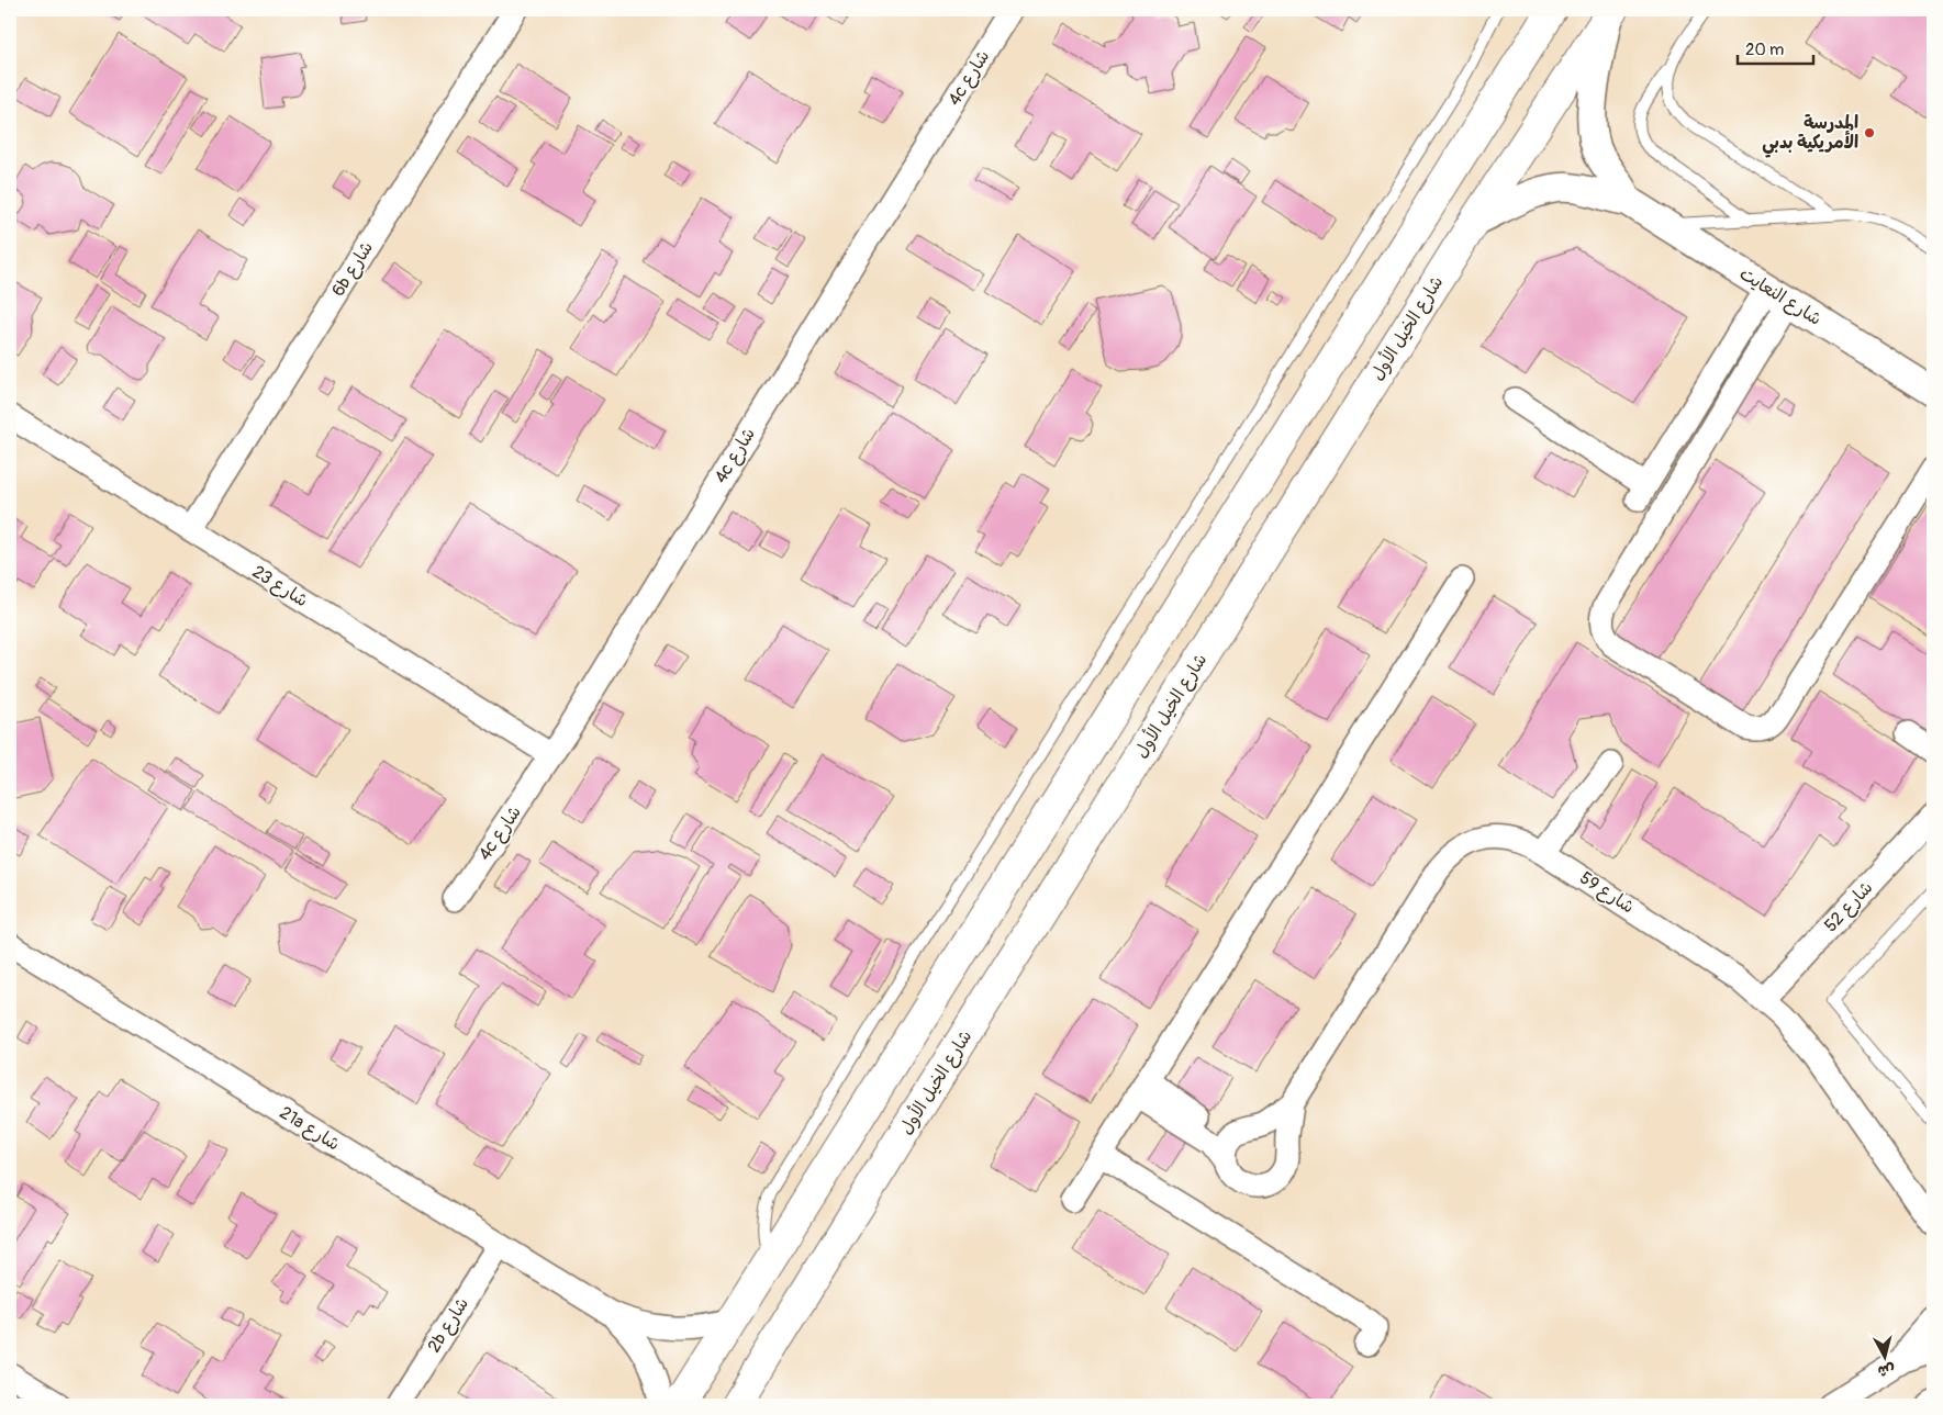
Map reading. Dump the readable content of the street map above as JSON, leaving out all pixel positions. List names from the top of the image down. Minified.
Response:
{"streets":{"main road":["شارع الخيل الأول"],"street":["4c شارع","6b شارع","شارع النعايت","شارع 23","شارع 59","شارع 52","21a شارع","2b شارع"]},"crossings":[["4c شارع","شارع 23"],["6b شارع","شارع 23"],["شارع النعايت","شارع الخيل الأول"],["شارع 59","شارع 52"],["21a شارع","2b شارع"]],"places":["المدرسة الأمريكية بدبي"],"scale_bar":"20 m","north":"bottom"}
